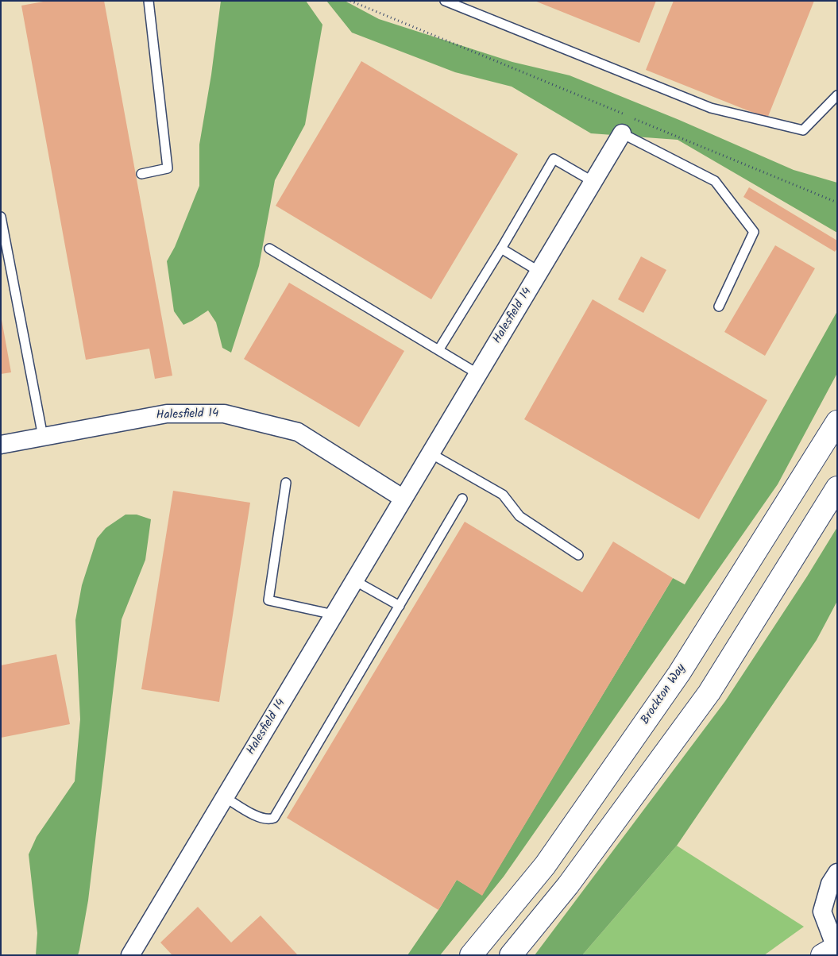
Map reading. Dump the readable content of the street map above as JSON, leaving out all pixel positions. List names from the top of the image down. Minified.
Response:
{"streets":{"highway":["Brockton Way"],"street":["Halesfield 14"]}}
